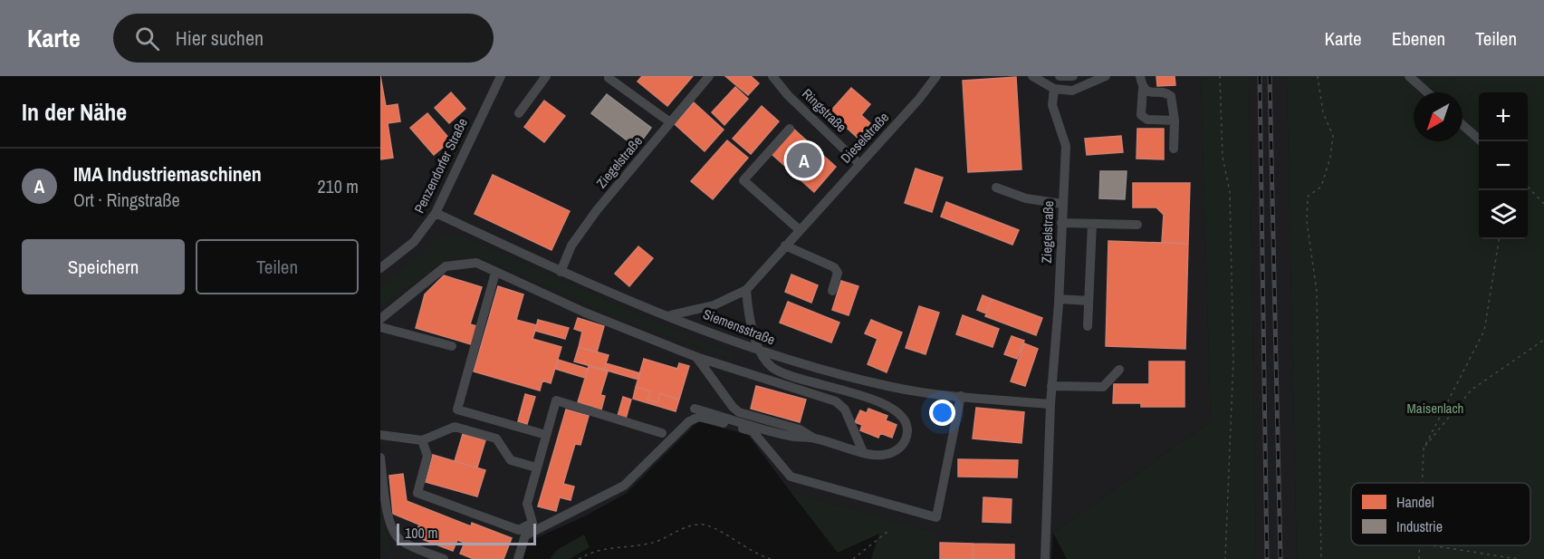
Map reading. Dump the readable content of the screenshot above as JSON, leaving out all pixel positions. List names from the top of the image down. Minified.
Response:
{"streets":{"street":["Ringstraße","Dieselstraße","Ziegelstraße","Penzendorfer Straße","Siemensstraße"]},"crossings":[["Ringstraße","Dieselstraße"],["Dieselstraße","Siemensstraße"],["Ziegelstraße","Siemensstraße"],["Penzendorfer Straße","Siemensstraße"]],"parks":["Maisenlach"],"legend":["Handel","Industrie"],"scale_bar":"100 m","north":"bottom left","page":{"header":"Karte","search":"Hier suchen","nav":["Karte","Ebenen","Teilen"],"heading":"In der Nähe","map_buttons":["+","−"],"pins":"A","list":[{"mark":"A","name":"IMA Industriemaschinen","note":"Ort · Ringstraße","value":"210 m"}],"buttons":["Speichern","Teilen"],"scale":"100 m"}}
